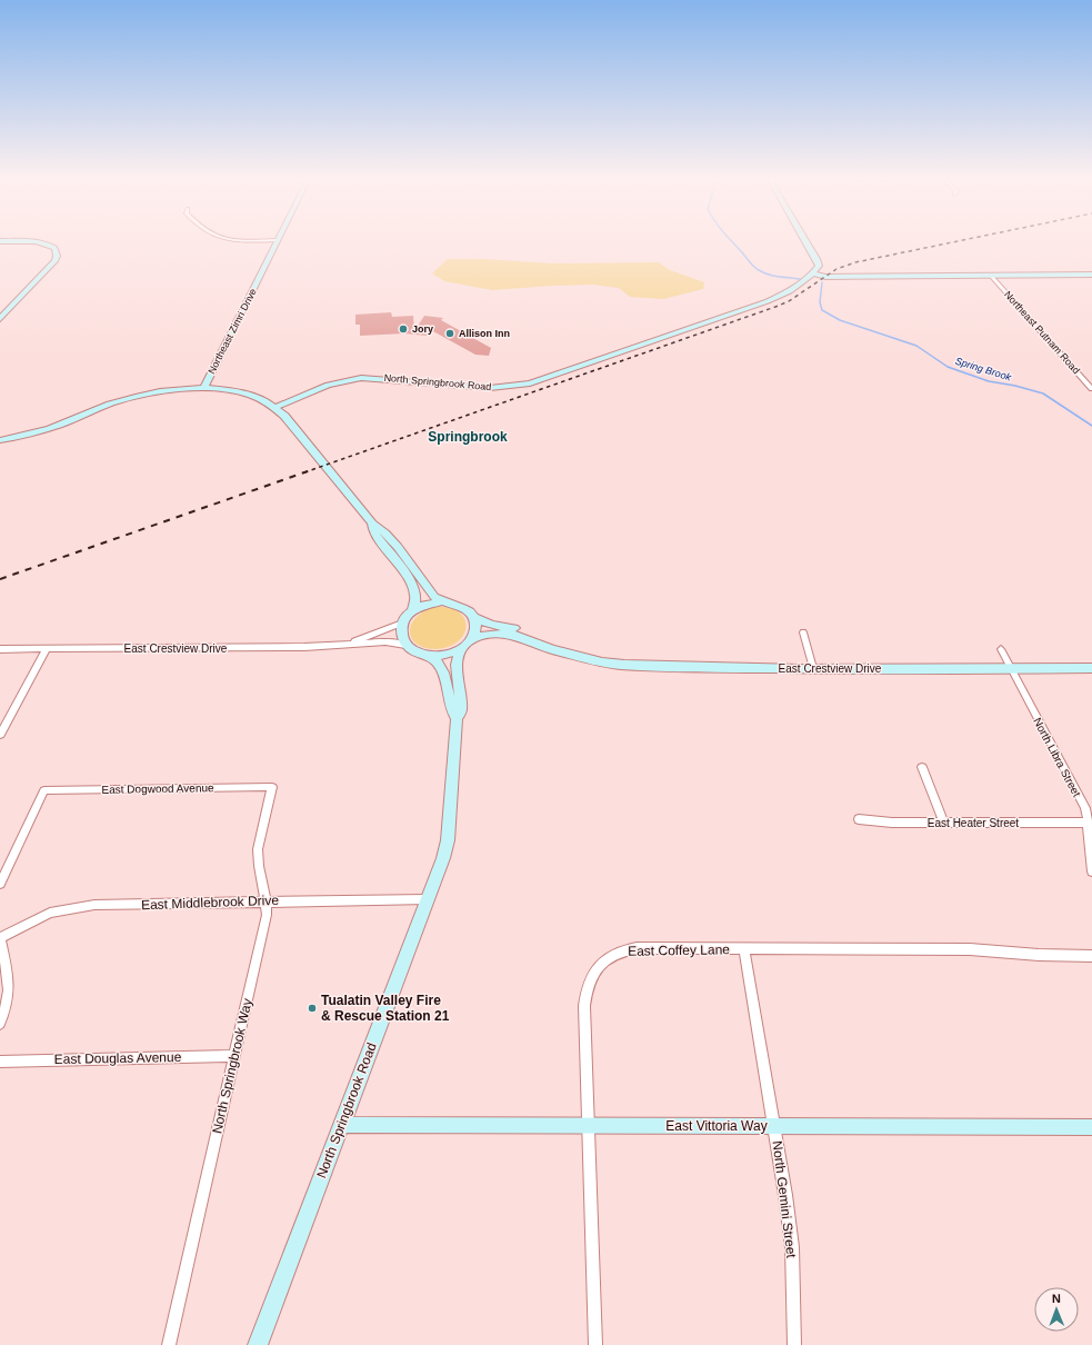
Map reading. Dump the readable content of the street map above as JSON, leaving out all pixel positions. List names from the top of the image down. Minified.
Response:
{"streets":{"street":["Northeast Zimri Drive","Northeast Putnam Road","North Springbrook Road","East Crestview Drive","North Libra Street","East Dogwood Avenue","East Heater Street","East Middlebrook Drive","East Coffey Lane","East Douglas Avenue","North Springbrook Way","East Vittoria Way","North Gemini Street"]},"crossings":[["North Springbrook Road","East Crestview Drive"],["North Springbrook Road","East Middlebrook Drive"],["North Springbrook Road","East Vittoria Way"],["East Crestview Drive","North Libra Street"],["North Libra Street","East Heater Street"],["East Dogwood Avenue","North Springbrook Way"],["East Middlebrook Drive","North Springbrook Way"],["East Coffey Lane","East Vittoria Way"],["East Coffey Lane","North Gemini Street"],["East Douglas Avenue","North Springbrook Way"],["East Vittoria Way","North Gemini Street"]],"districts":["Springbrook"],"water":["Spring Brook"],"places":["Jory","Allison Inn","Tualatin Valley Fire & Rescue Station 21"],"north":"top"}
